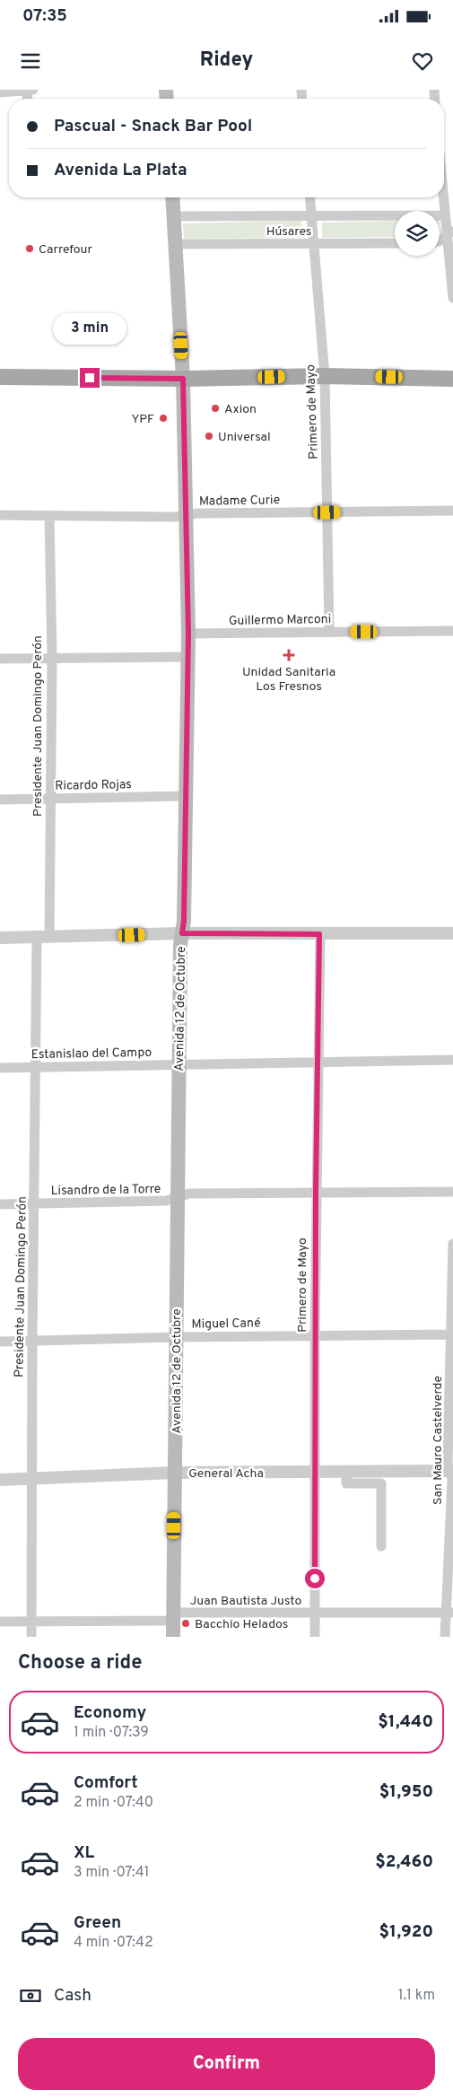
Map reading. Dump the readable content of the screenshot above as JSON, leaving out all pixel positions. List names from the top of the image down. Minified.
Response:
{"streets":{"main road":["Avenida 12 de Octubre"],"street":["Húsares","Primero de Mayo","Madame Curie","Guillermo Marconi","Presidente Juan Domingo Perón","Ricardo Rojas","Estanislao del Campo","Lisandro de la Torre","Miguel Cané","San Mauro Castelverde","General Acha","Juan Bautista Justo"]},"crossings":[["Húsares","Primero de Mayo"],["Húsares","Avenida 12 de Octubre"],["Primero de Mayo","Madame Curie"],["Primero de Mayo","Guillermo Marconi"],["Primero de Mayo","Estanislao del Campo"],["Primero de Mayo","Lisandro de la Torre"],["Primero de Mayo","Miguel Cané"],["Primero de Mayo","General Acha"],["Primero de Mayo","Juan Bautista Justo"],["Madame Curie","Presidente Juan Domingo Perón"],["Madame Curie","Avenida 12 de Octubre"],["Guillermo Marconi","Avenida 12 de Octubre"],["Presidente Juan Domingo Perón","Ricardo Rojas"],["Presidente Juan Domingo Perón","Estanislao del Campo"],["Presidente Juan Domingo Perón","Lisandro de la Torre"],["Presidente Juan Domingo Perón","Miguel Cané"],["Presidente Juan Domingo Perón","General Acha"],["Presidente Juan Domingo Perón","Juan Bautista Justo"],["Ricardo Rojas","Avenida 12 de Octubre"],["Avenida 12 de Octubre","Estanislao del Campo"],["Avenida 12 de Octubre","Lisandro de la Torre"],["Avenida 12 de Octubre","Miguel Cané"],["Avenida 12 de Octubre","General Acha"],["Avenida 12 de Octubre","Juan Bautista Justo"],["Miguel Cané","San Mauro Castelverde"],["San Mauro Castelverde","General Acha"],["San Mauro Castelverde","Juan Bautista Justo"]],"places":{"other":["Carrefour","Axion","YPF","Universal","Bacchio Helados"],"health":["Unidad Sanitaria Los Fresnos"]},"page":{"status":"07:35","header":"Ridey","banner":["Pascual - Snack Bar Pool","Avenida La Plata"],"bubble":"3 min","heading":"Choose a ride","list":[{"name":"Economy","note":"1 min · 07:39","value":"$1,440"},{"name":"Comfort","note":"2 min · 07:40","value":"$1,950"},{"name":"XL","note":"3 min · 07:41","value":"$2,460"},{"name":"Green","note":"4 min · 07:42","value":"$1,920"}],"pay":["Cash","1.1 km"],"buttons":"Confirm"}}
